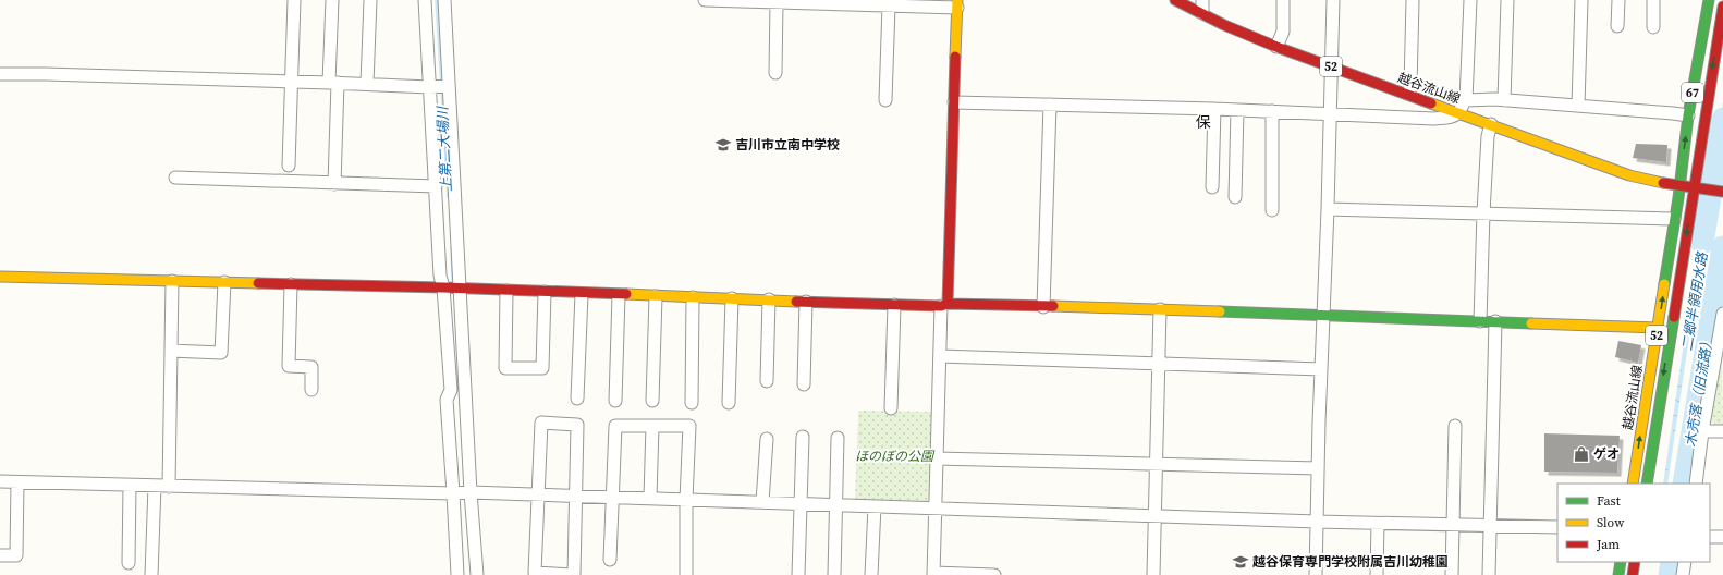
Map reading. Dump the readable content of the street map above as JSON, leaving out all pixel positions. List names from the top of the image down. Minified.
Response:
{"streets":{"street":["52","越谷流山線","67"]},"crossings":[["越谷流山線","67"]],"districts":["保"],"water":["上第二大場川","二郷半領用水路","木売落（旧流路）"],"parks":["ほのぼの公園"],"places":{"school or university":["吉川市立南中学校","越谷保育専門学校附属吉川幼稚園"],"shop":["ゲオ"]},"legend":["Fast","Slow","Jam"]}
